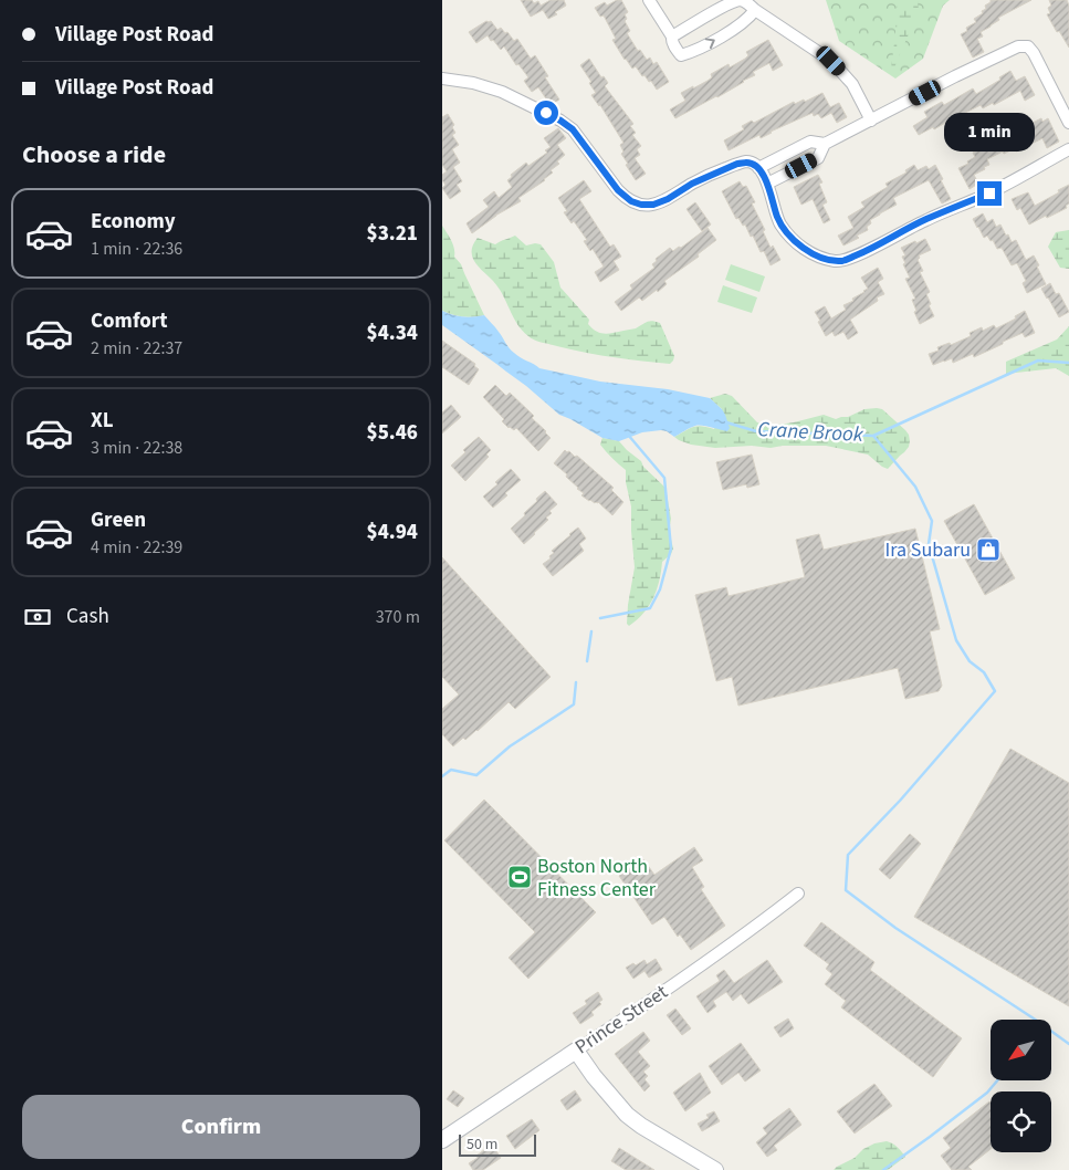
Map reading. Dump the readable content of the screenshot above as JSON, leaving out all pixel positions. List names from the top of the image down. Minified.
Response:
{"streets":{"main road":["Prince Street"]},"water":["Crane Brook"],"places":{"shop":["Ira Subaru"],"sports":["Boston North Fitness Center"]},"scale_bar":"50 m","north":"bottom left","page":{"banner":["Village Post Road","Village Post Road"],"bubble":"1 min","heading":"Choose a ride","list":[{"name":"Economy","note":"1 min · 22:36","value":"$3.21"},{"name":"Comfort","note":"2 min · 22:37","value":"$4.34"},{"name":"XL","note":"3 min · 22:38","value":"$5.46"},{"name":"Green","note":"4 min · 22:39","value":"$4.94"}],"pay":["Cash","370 m"],"buttons":"Confirm","scale":"50 m"}}
